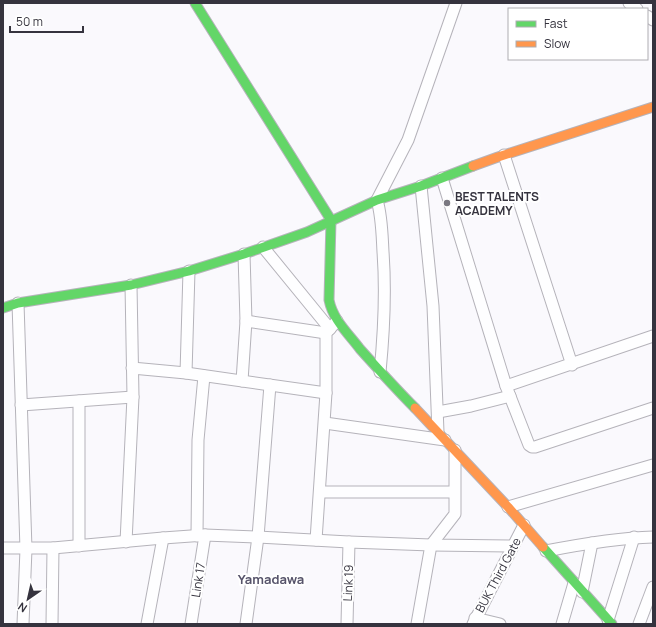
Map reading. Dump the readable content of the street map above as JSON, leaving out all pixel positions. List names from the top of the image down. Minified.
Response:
{"streets":{"street":["BUK Third Gate","Link 17","Link 19"]},"districts":["Yamadawa"],"places":["BEST TALENTS ACADEMY"],"legend":["Fast","Slow"],"scale_bar":"50 m","north":"bottom left"}
